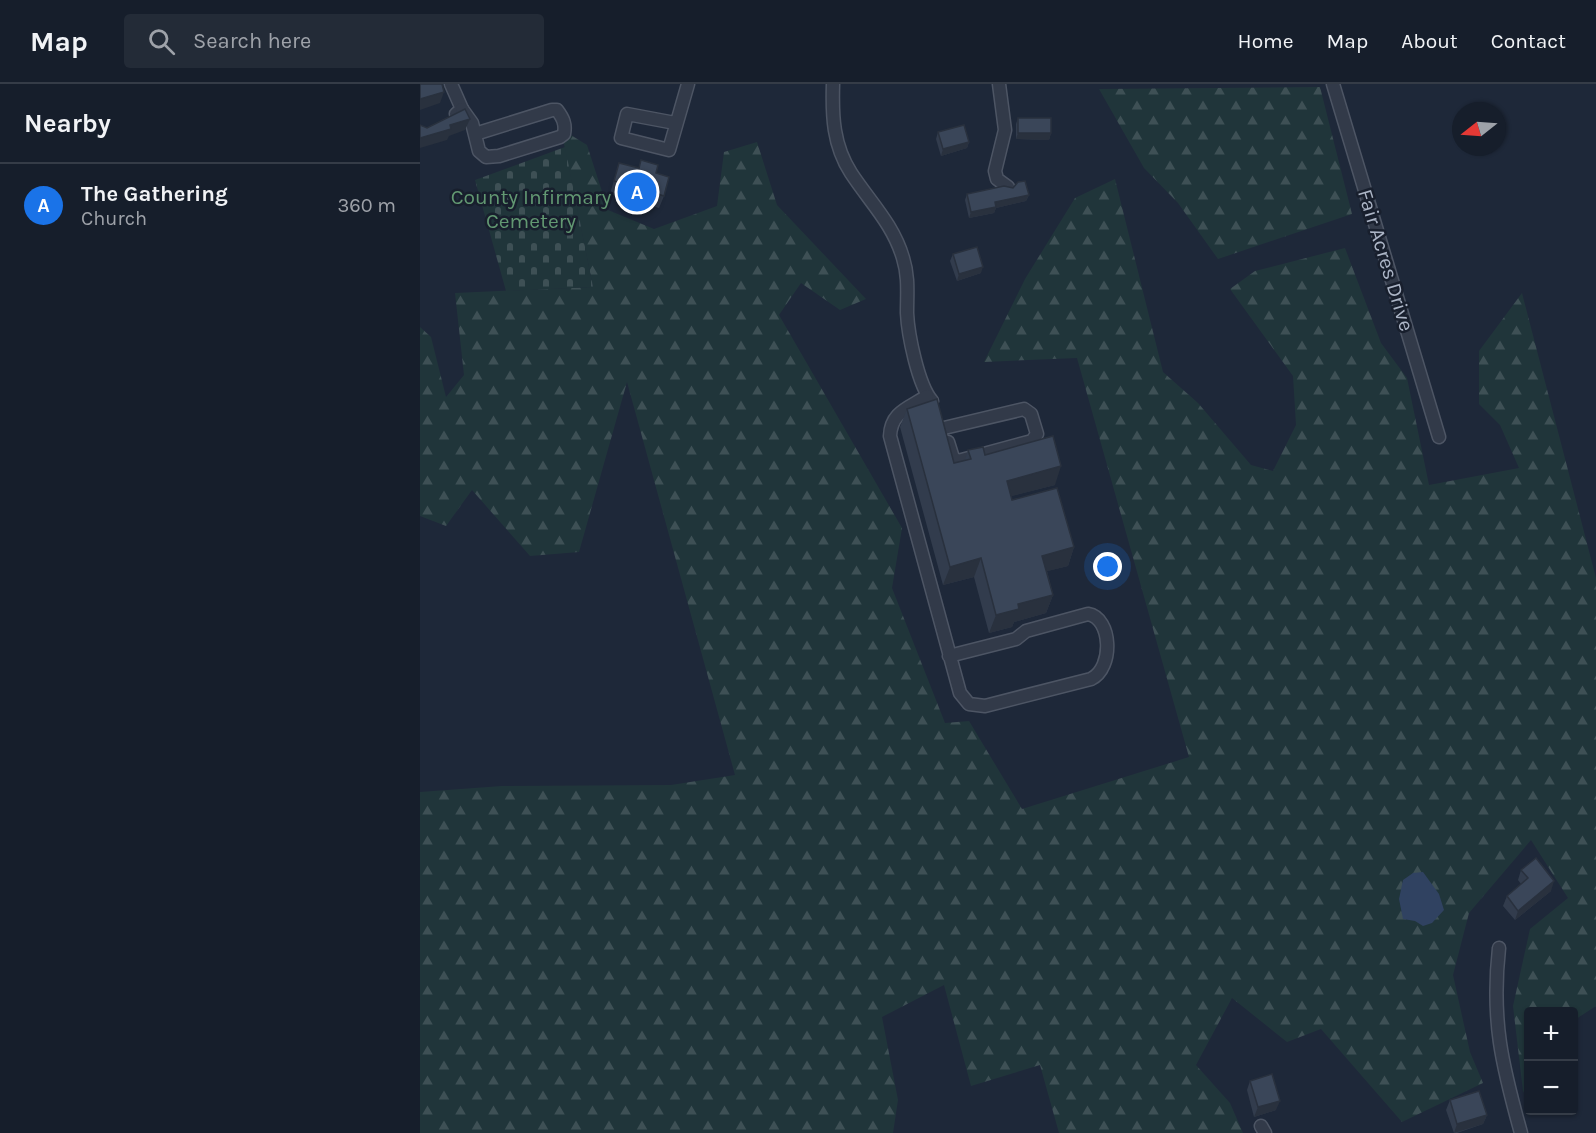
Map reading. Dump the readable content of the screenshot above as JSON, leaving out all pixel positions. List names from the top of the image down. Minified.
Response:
{"streets":{"street":["Fair Acres Drive"]},"parks":["County Infirmary Cemetery"],"north":"left","page":{"header":"Map","search":"Search here","nav":["Home","Map","About","Contact"],"heading":"Nearby","list":[{"mark":"A","name":"The Gathering","note":"Church","value":"360 m"}],"pins":"A","map_buttons":["+","−"]}}
